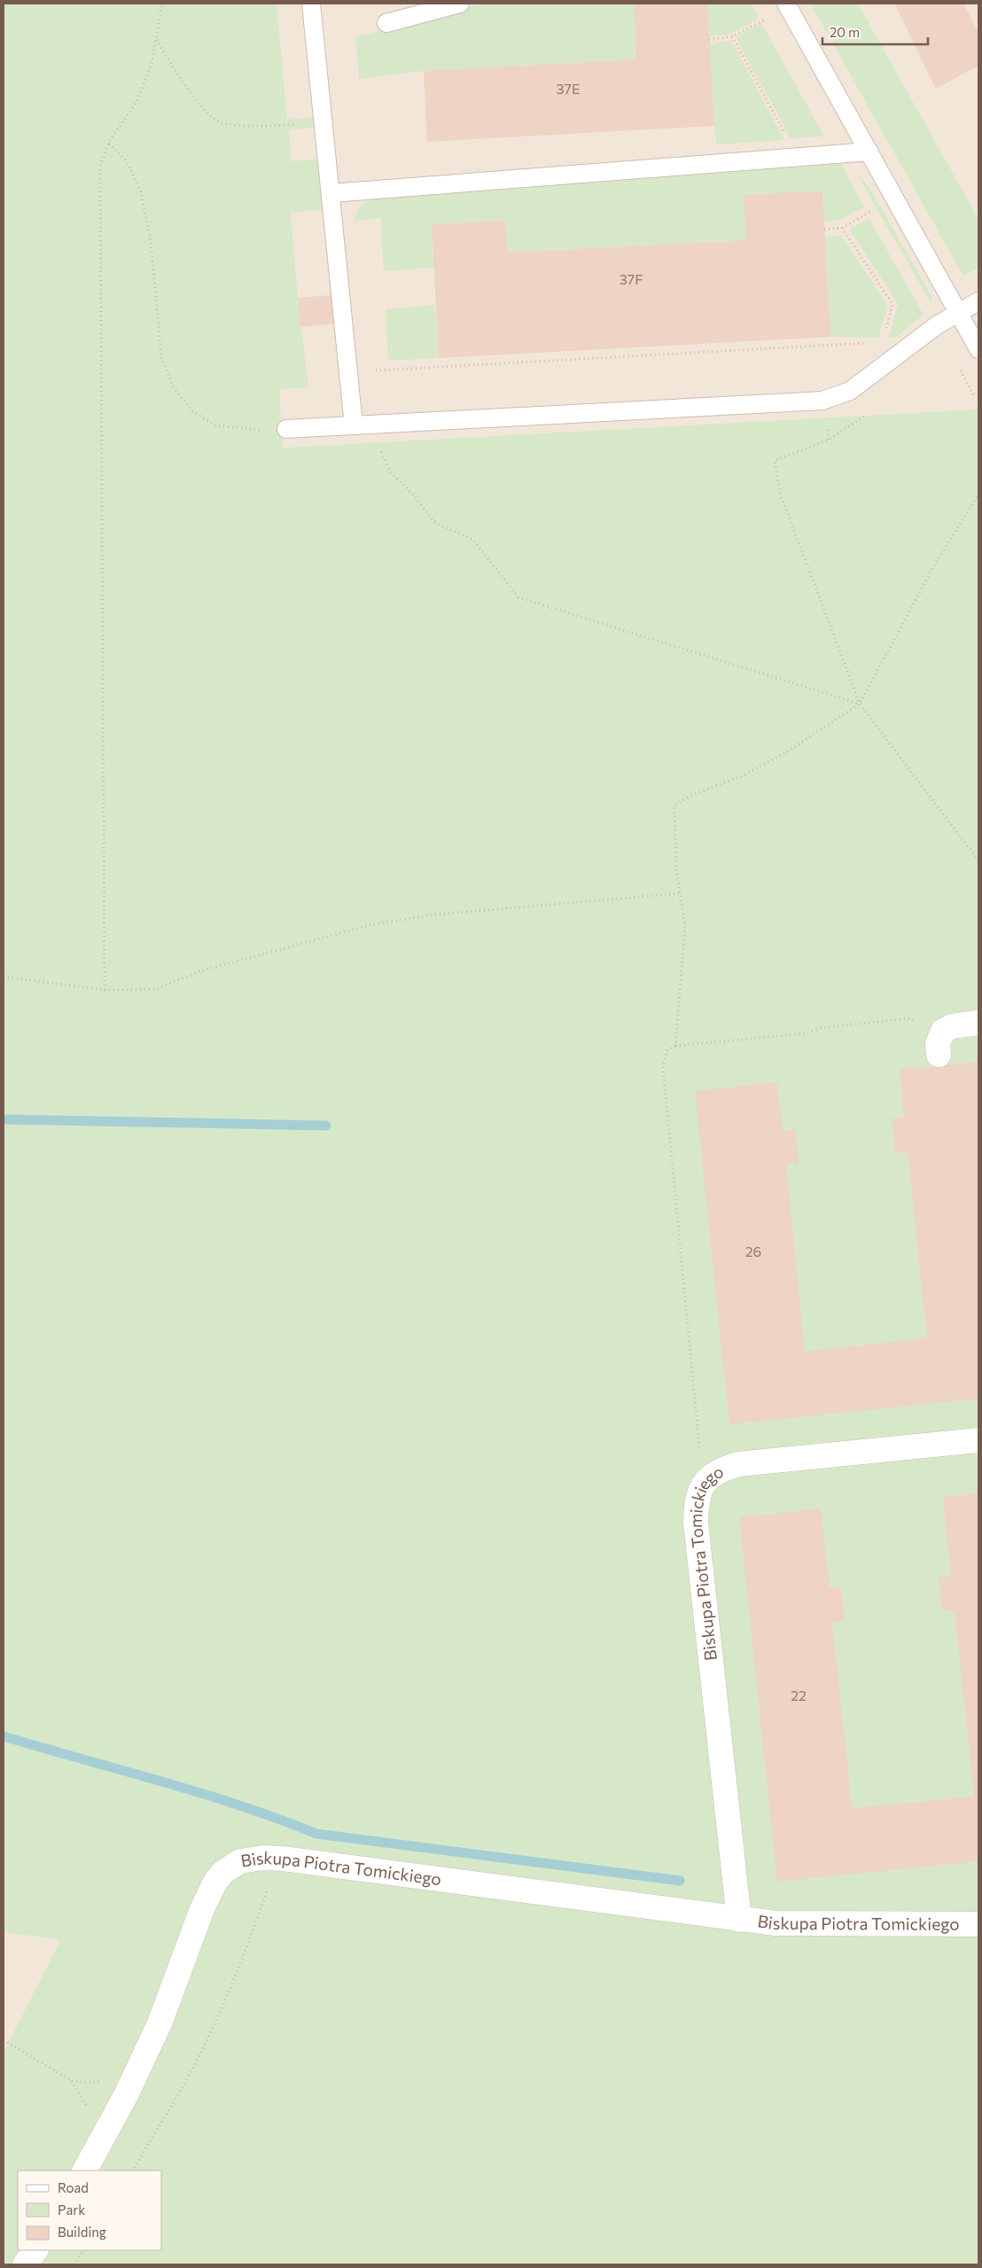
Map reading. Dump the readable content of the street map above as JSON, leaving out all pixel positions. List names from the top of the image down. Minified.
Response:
{"streets":{"street":["Biskupa Piotra Tomickiego"]},"house_numbers":["37E","37F","26","22"],"legend":["Road","Park","Building"],"scale_bar":"20 m"}
